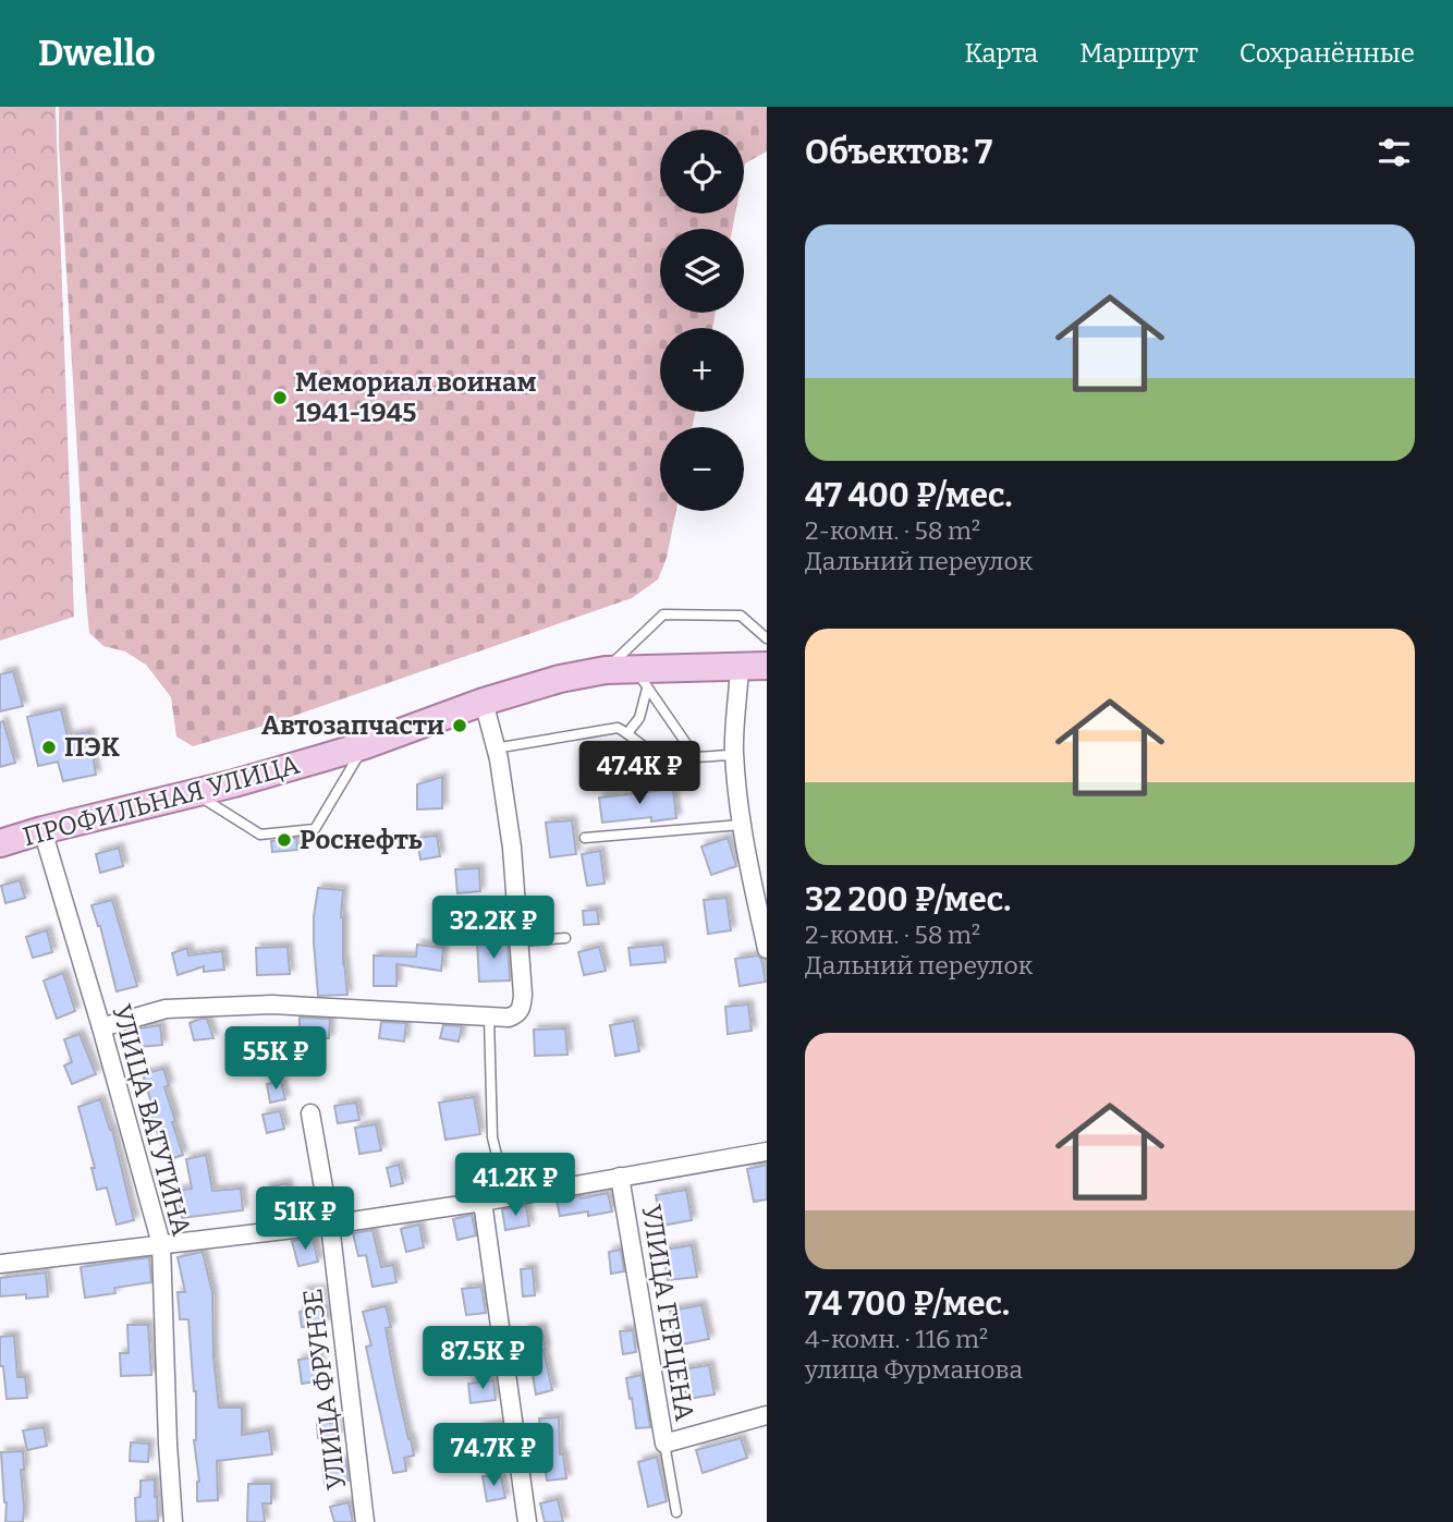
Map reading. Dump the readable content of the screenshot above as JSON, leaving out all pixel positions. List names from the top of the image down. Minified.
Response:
{"streets":{"main road":["ПРОФИЛЬНАЯ УЛИЦА"],"street":["УЛИЦА ВАТУТИНА","УЛИЦА ГЕРЦЕНА","УЛИЦА ФРУНЗЕ"]},"crossings":[["ПРОФИЛЬНАЯ УЛИЦА","УЛИЦА ВАТУТИНА"]],"places":["Мемориал воинам 1941-1945","Автозапчасти","ПЭК","Роснефть"],"page":{"header":"Dwello","nav":["Карта","Маршрут","Сохранённые"],"heading":"Объектов: 7","map_buttons":["+","−"],"list":[{"name":"47 400 ₽/мес.","note":"2-комн. · 58 m² · Дальний переулок"},{"name":"32 200 ₽/мес.","note":"2-комн. · 58 m² · Дальний переулок"},{"name":"74 700 ₽/мес.","note":"4-комн. · 116 m² · улица Фурманова"}],"price":["47.4K ₽","32.2K ₽","55K ₽","41.2K ₽","51K ₽","87.5K ₽","74.7K ₽"]}}
